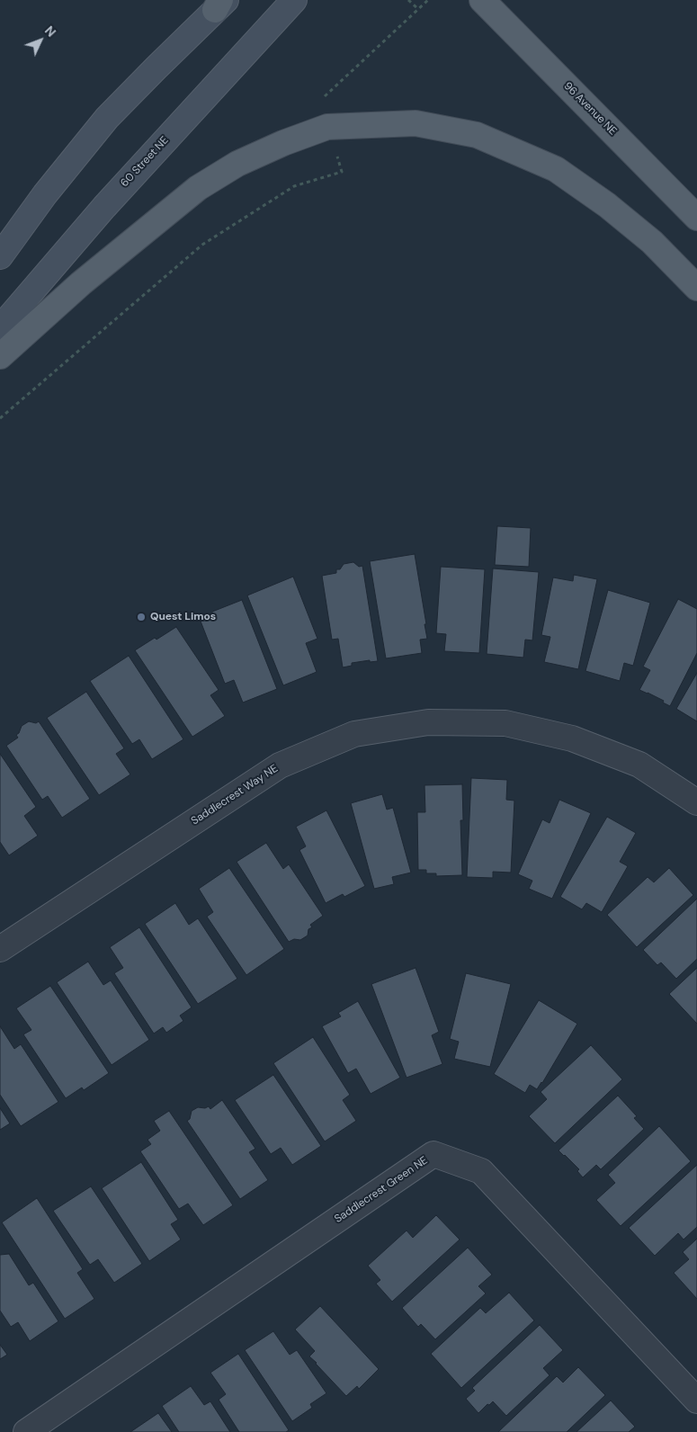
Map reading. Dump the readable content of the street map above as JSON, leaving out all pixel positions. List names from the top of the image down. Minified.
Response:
{"streets":{"main road":["96 Avenue NE","60 Street NE"],"street":["Saddlecrest Way NE","Saddlecrest Green NE"]},"places":["Quest Limos"],"north":"top right"}
